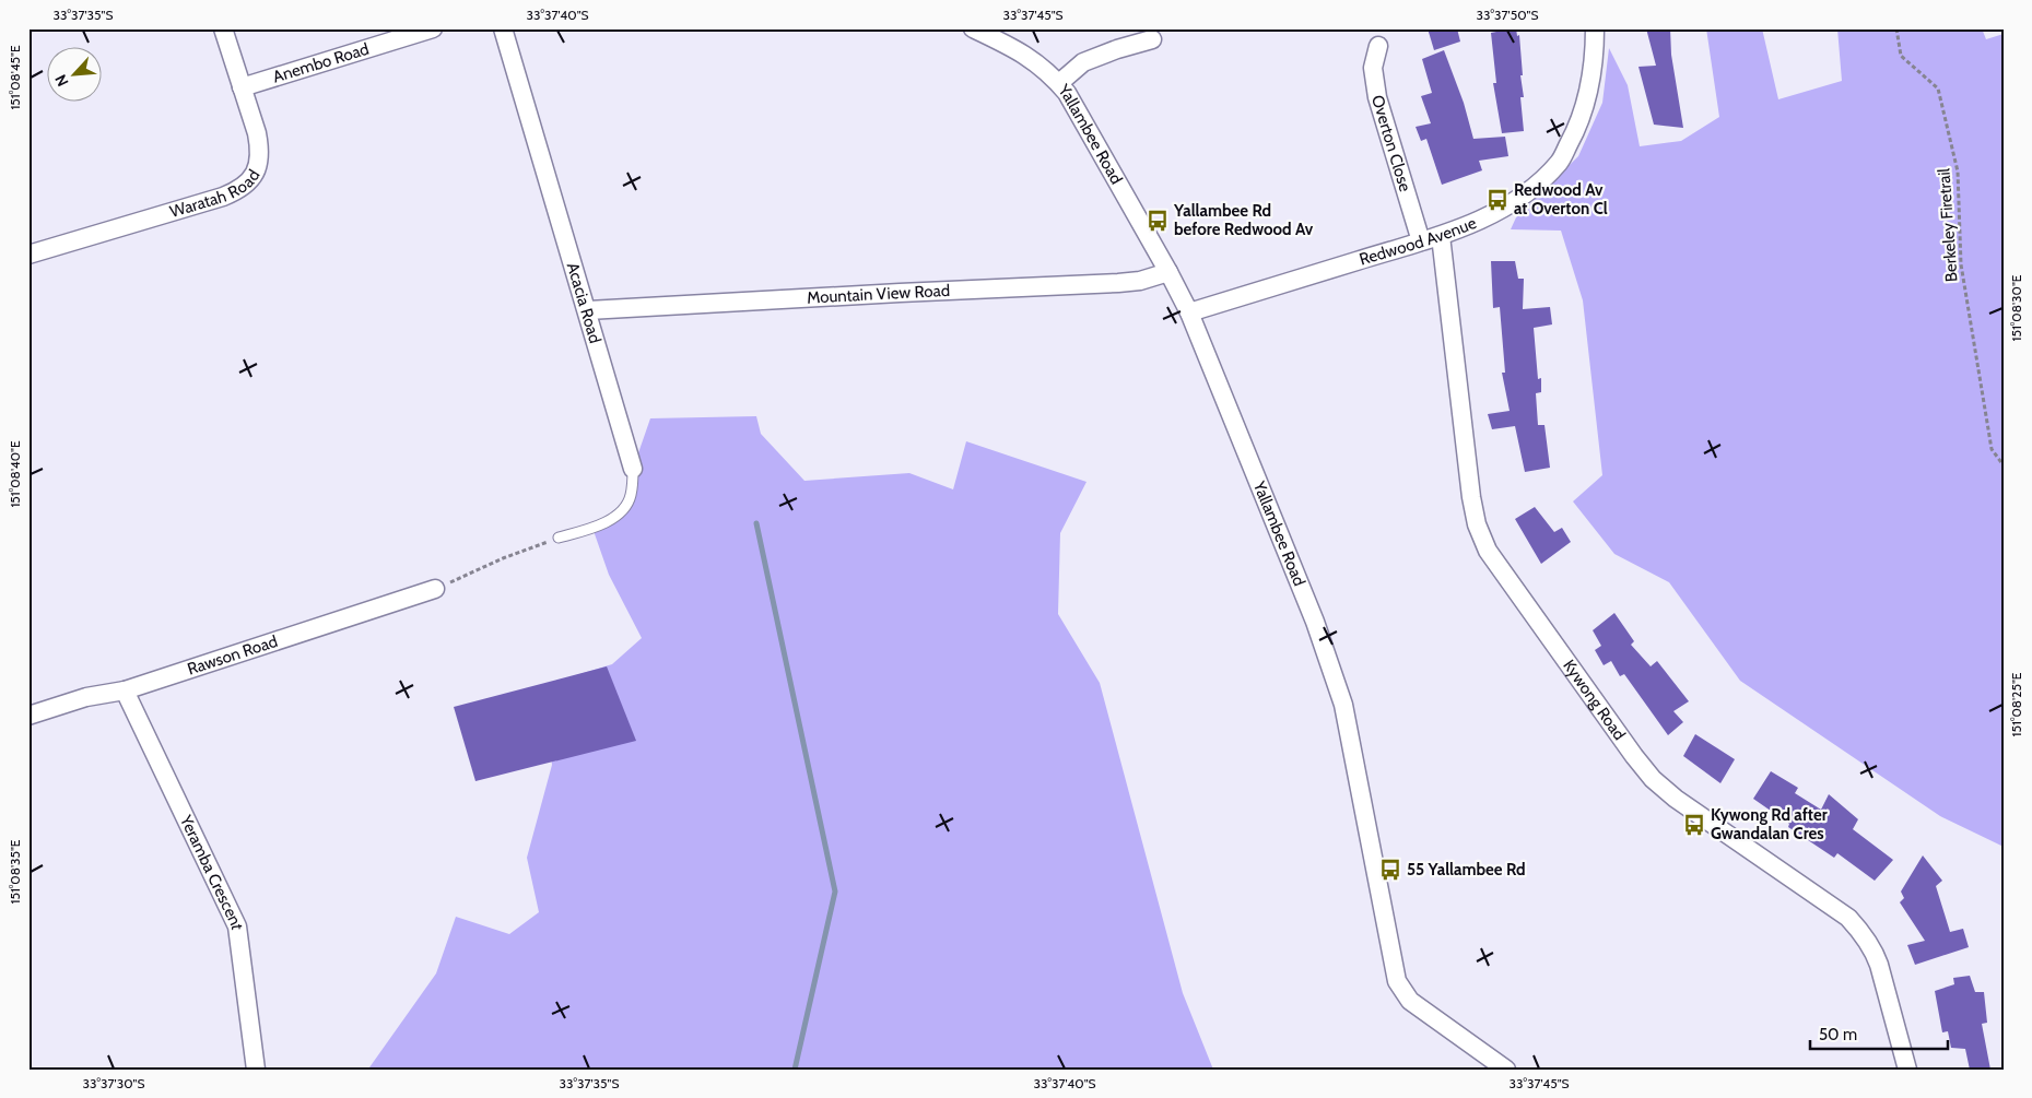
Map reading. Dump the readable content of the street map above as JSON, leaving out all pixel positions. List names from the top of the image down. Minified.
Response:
{"streets":{"street":["Anembo Road","Yallambee Road","Overton Close","Waratah Road","Redwood Avenue","Mountain View Road","Acacia Road","Rawson Road","Kywong Road","Yeramba Crescent"],"path":["Berkeley Firetrail"]},"crossings":[["Anembo Road","Waratah Road"],["Yallambee Road","Redwood Avenue"],["Yallambee Road","Mountain View Road"],["Overton Close","Redwood Avenue"],["Redwood Avenue","Kywong Road"],["Mountain View Road","Acacia Road"],["Rawson Road","Yeramba Crescent"]],"places":{"bus stop":["Redwood Av at Overton Cl","Yallambee Rd before Redwood Av","Kywong Rd after Gwandalan Cres","55 Yallambee Rd"]},"scale_bar":"50 m","north":"bottom left","coordinates":["33°37'35\"S","33°37'40\"S","33°37'45\"S","33°37'50\"S","151°08'45\"E","151°08'30\"E","151°08'40\"E","151°08'25\"E","151°08'35\"E","33°37'30\"S"]}
